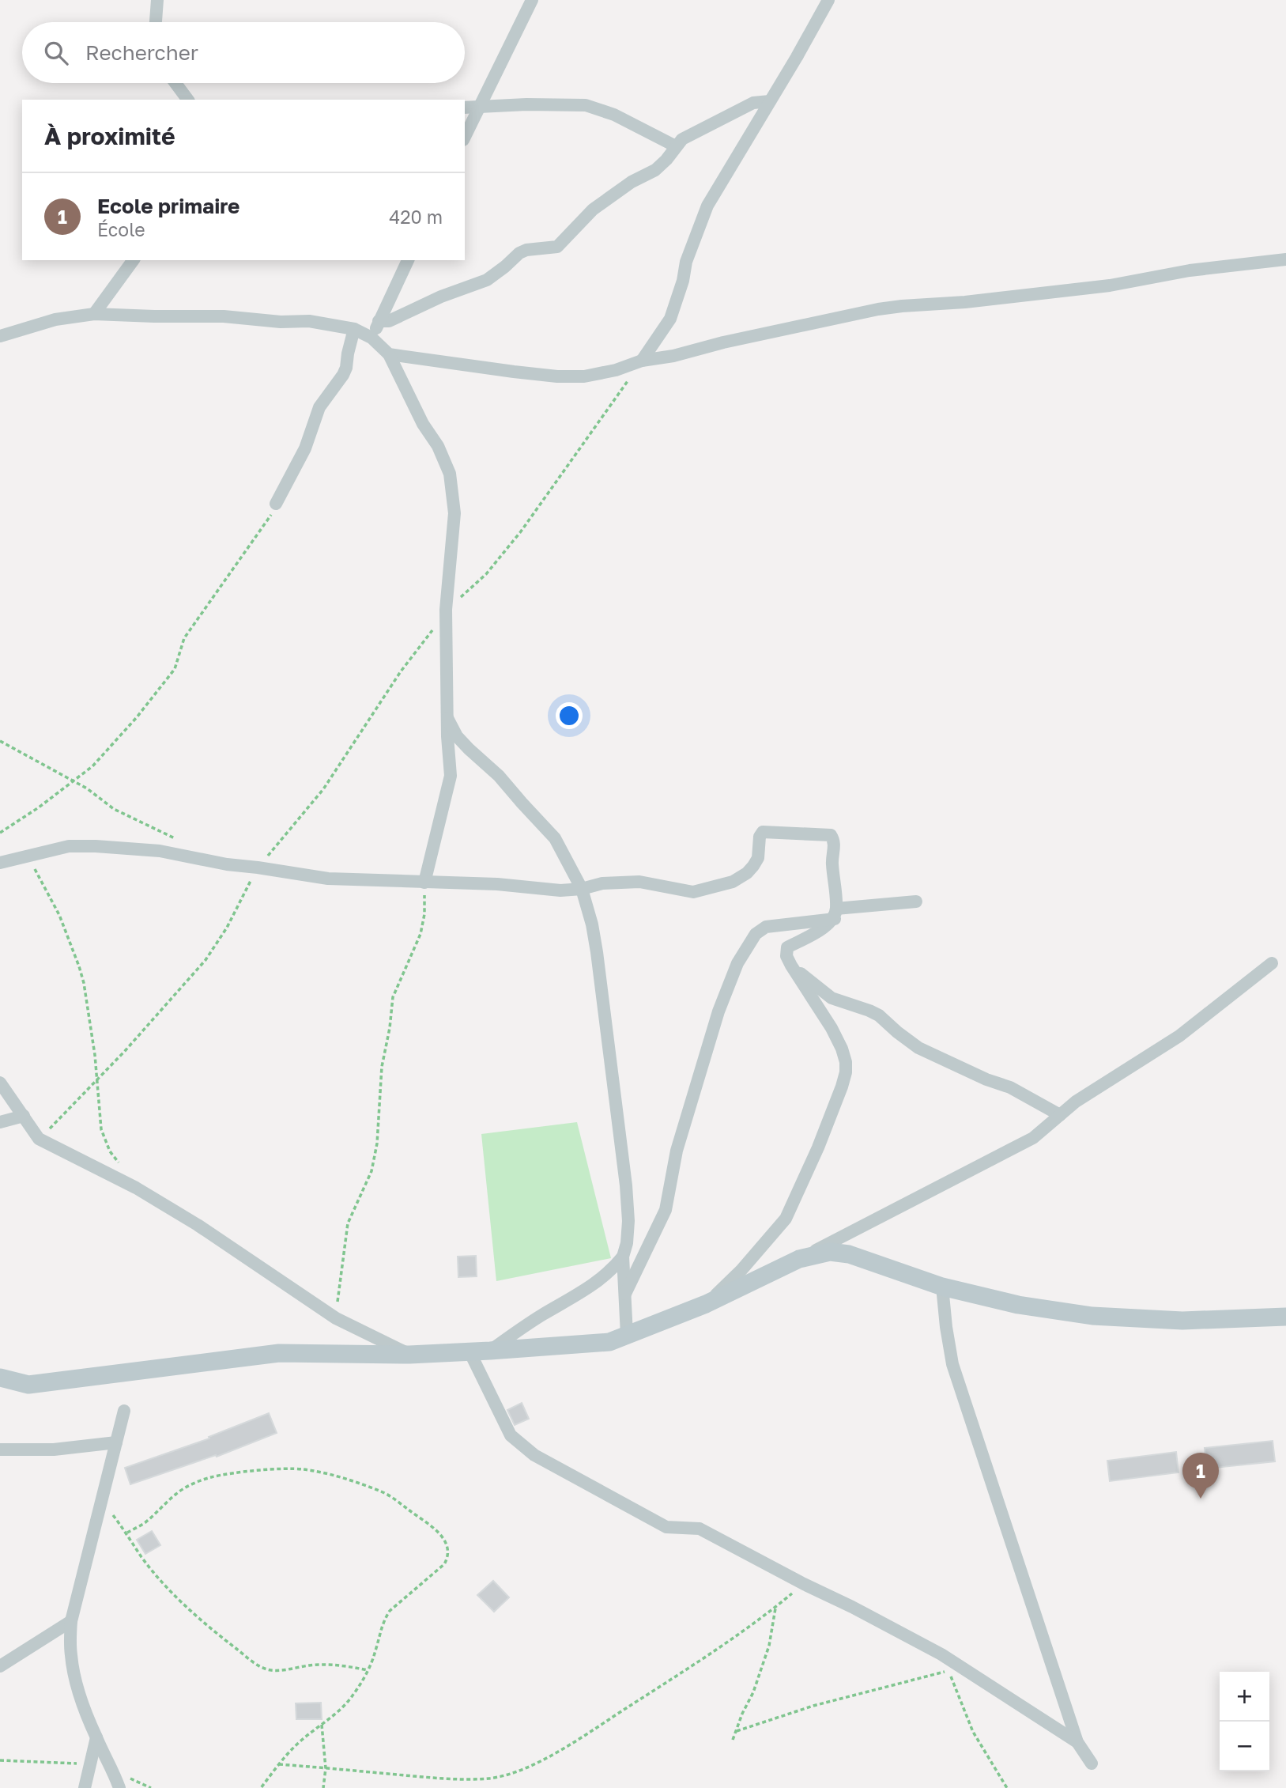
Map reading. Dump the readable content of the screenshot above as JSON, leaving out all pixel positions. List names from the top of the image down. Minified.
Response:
{"page":{"search":"Rechercher","heading":"À proximité","list":[{"mark":"1","name":"Ecole primaire","note":"École","value":"420 m"}],"pins":"1","map_buttons":["+","−"]}}
